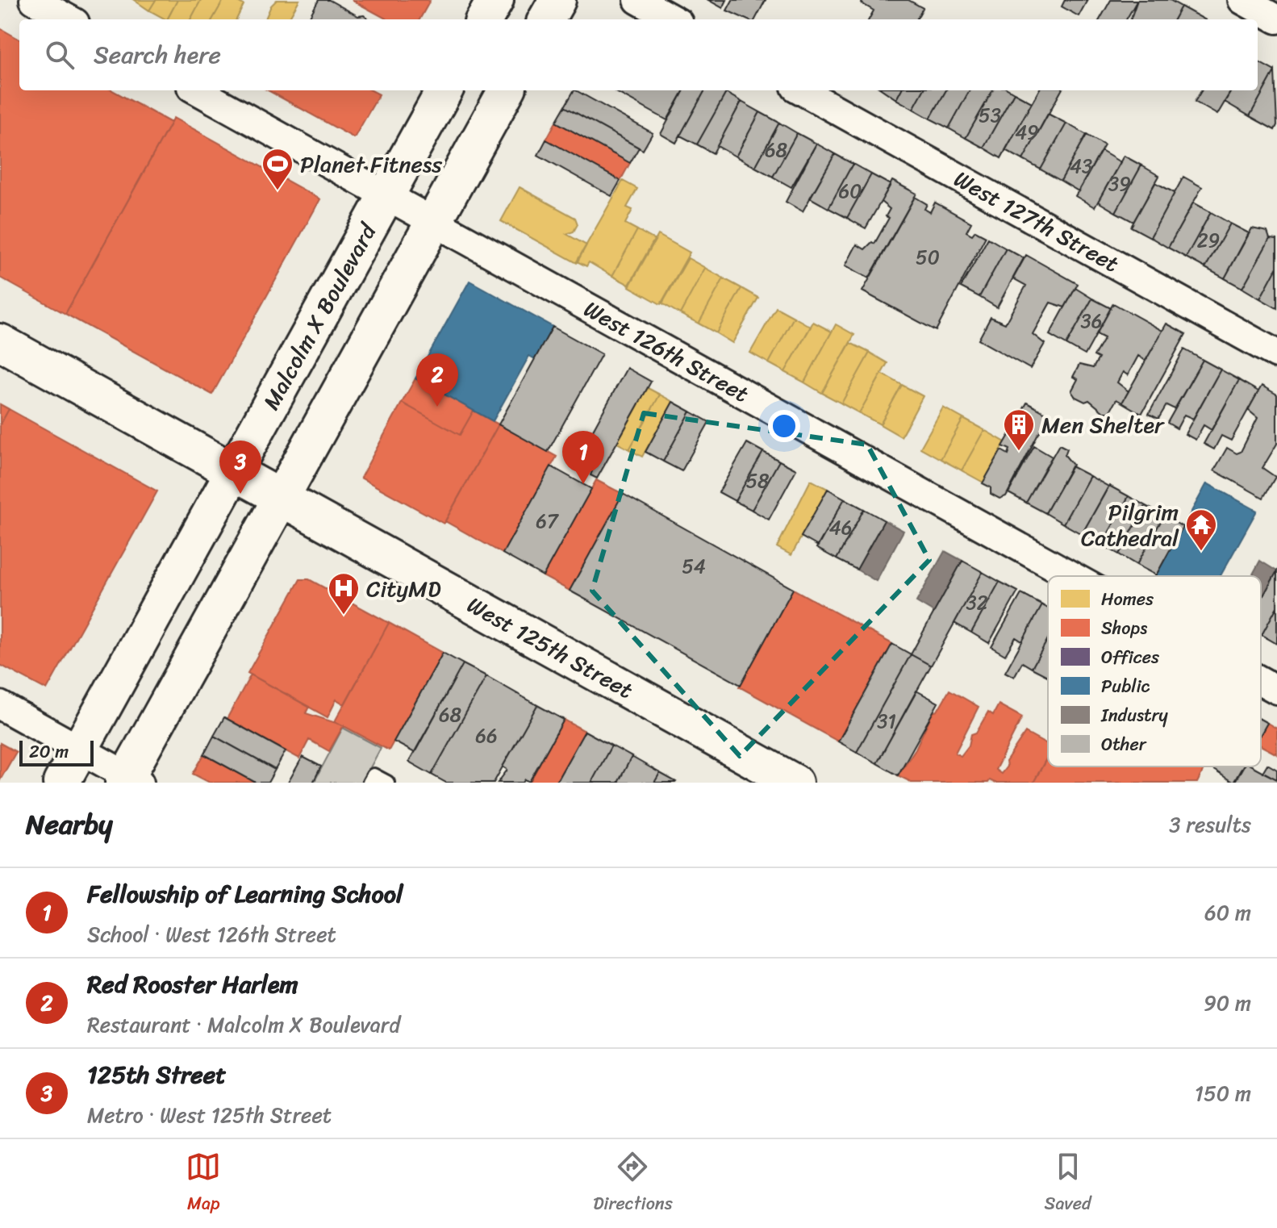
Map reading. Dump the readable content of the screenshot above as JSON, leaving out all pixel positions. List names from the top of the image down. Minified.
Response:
{"streets":{"main road":["Malcolm X Boulevard","West 125th Street"],"street":["West 127th Street","West 126th Street"]},"crossings":[["Malcolm X Boulevard","West 126th Street"],["Malcolm X Boulevard","West 125th Street"]],"places":{"sports":["Planet Fitness"],"building":["Men Shelter"],"temple":["Pilgrim Cathedral"],"hospital":["CityMD"]},"house_numbers":["53","49","68","43","39","60","29","50","36","58","67","46","54","32","68","31","66"],"legend":["Homes","Shops","Offices","Public","Industry","Other"],"scale_bar":"20 m","page":{"search":"Search here","pins":["2","1","3"],"scale":"20 m","heading":["Nearby","3 results"],"list":[{"mark":"1","name":"Fellowship of Learning School","note":"School · West 126th Street","value":"60 m"},{"mark":"2","name":"Red Rooster Harlem","note":"Restaurant · Malcolm X Boulevard","value":"90 m"},{"mark":"3","name":"125th Street","note":"Metro · West 125th Street","value":"150 m"}],"nav":["Map","Directions","Saved"]}}
